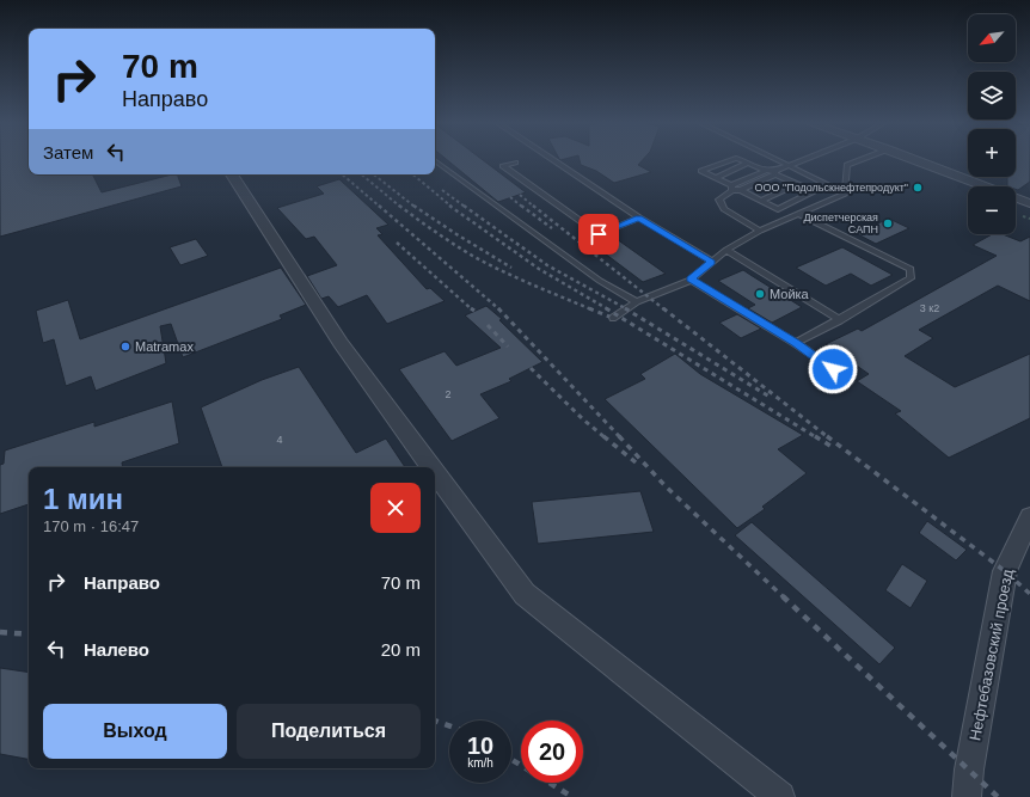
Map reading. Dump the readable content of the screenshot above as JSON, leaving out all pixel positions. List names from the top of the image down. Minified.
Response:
{"streets":{"street":["Нефтебазовский проезд"]},"places":["ООО \"Подольскнефтепродукт\"","Диспетчерская САПН","Мойка","Matramax"],"house_numbers":["3 к2","2","4"],"north":"bottom left","page":{"map_buttons":["+","−"],"turn":["70 m","Направо"],"then":"Затем","heading":["1 мин","170 m · 16:47"],"list":[{"name":"Направо","value":"70 m"},{"name":"Налево","value":"20 m"}],"buttons":["Выход","Поделиться"],"speed":"10 km/h","limit":"20"}}
